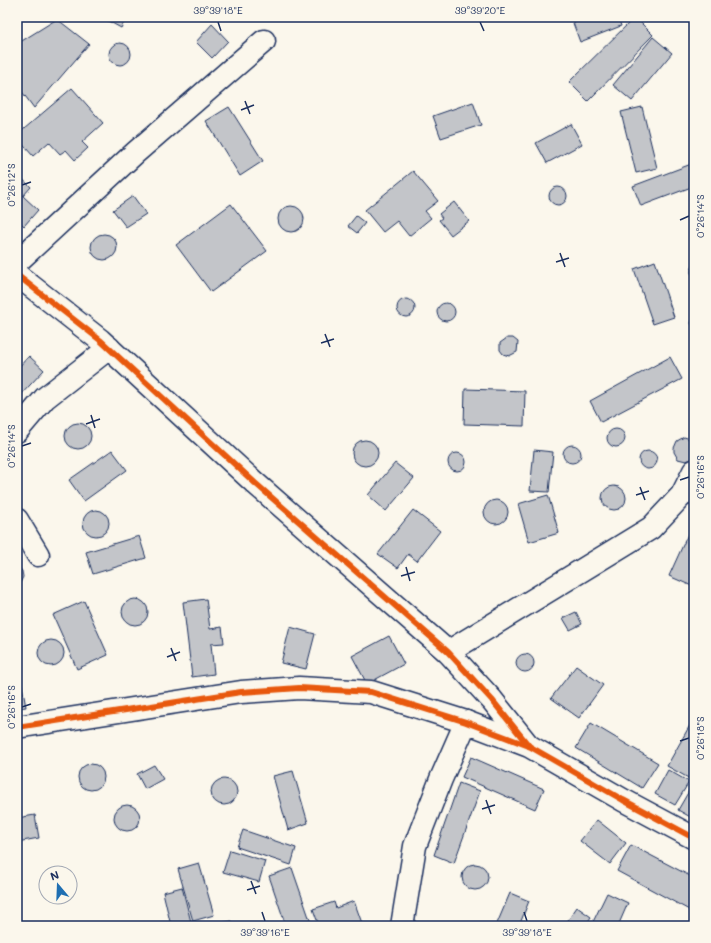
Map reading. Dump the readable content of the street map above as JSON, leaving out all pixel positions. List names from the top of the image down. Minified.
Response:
{"north":"top","coordinates":["39°39'18\"E","39°39'20\"E","0°26'12\"S","0°26'14\"S","0°26'16\"S","0°26'18\"S","39°39'16\"E"]}
